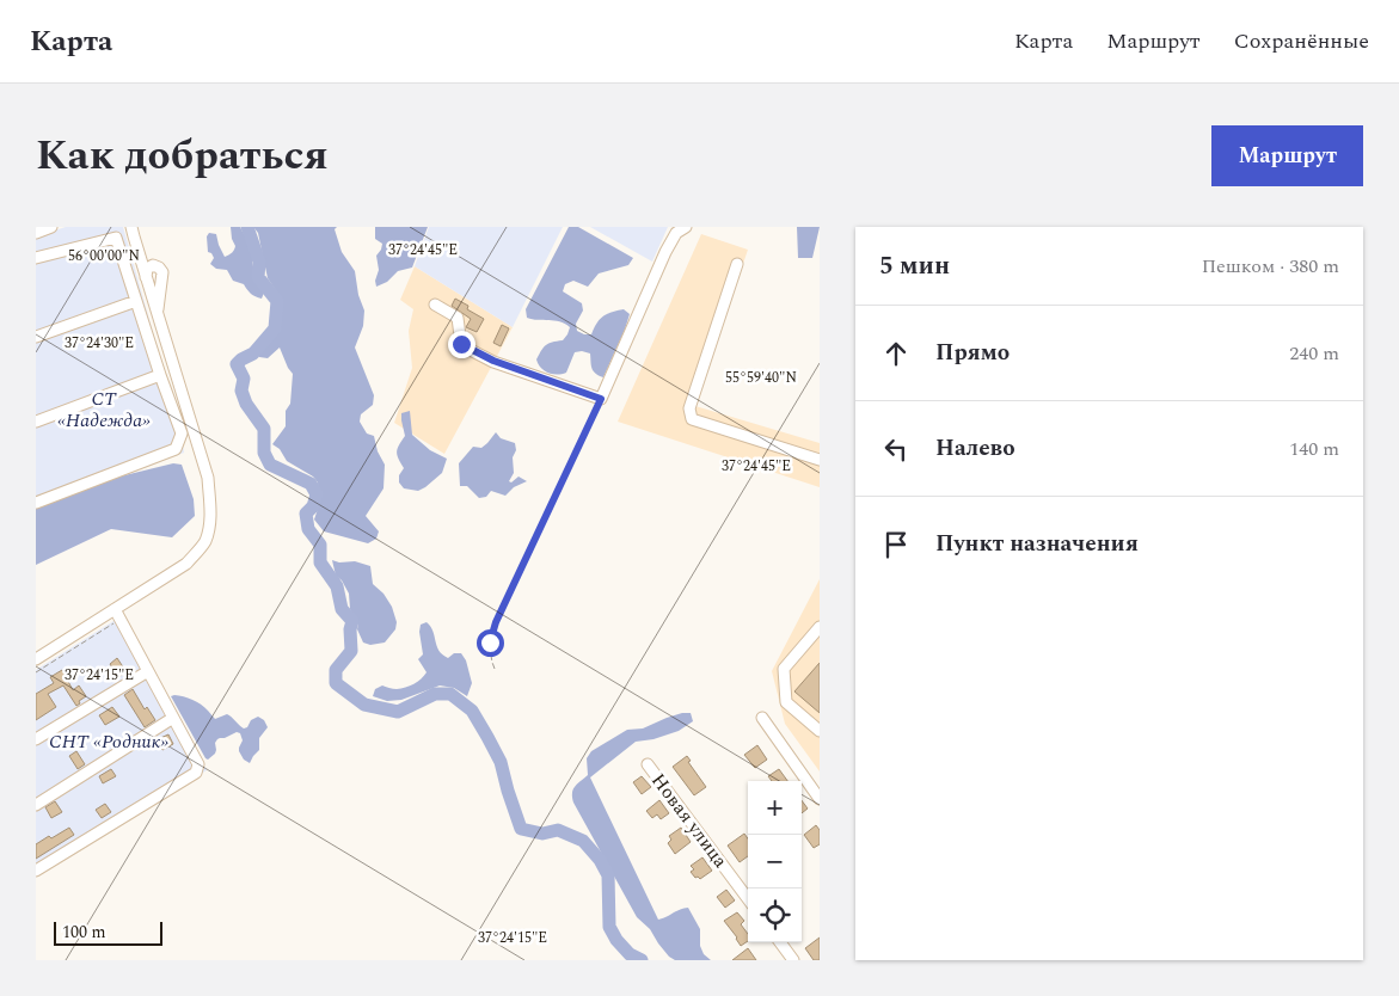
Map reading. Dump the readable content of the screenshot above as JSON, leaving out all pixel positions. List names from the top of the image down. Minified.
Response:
{"streets":{"street":["Новая улица"]},"parks":["СТ «Надежда»","СНТ «Родник»"],"scale_bar":"100 m","page":{"header":"Карта","nav":["Карта","Маршрут","Сохранённые"],"title":"Как добраться","buttons":"Маршрут","heading":["5 мин","Пешком · 380 m"],"list":[["Прямо","240 m"],["Налево","140 m"],"Пункт назначения"],"map_buttons":["+","−"],"scale":"100 m"},"coordinates":["37°24'45\"E","56°00'00\"N","37°24'30\"E","55°59'40\"N","37°24'15\"E"]}
